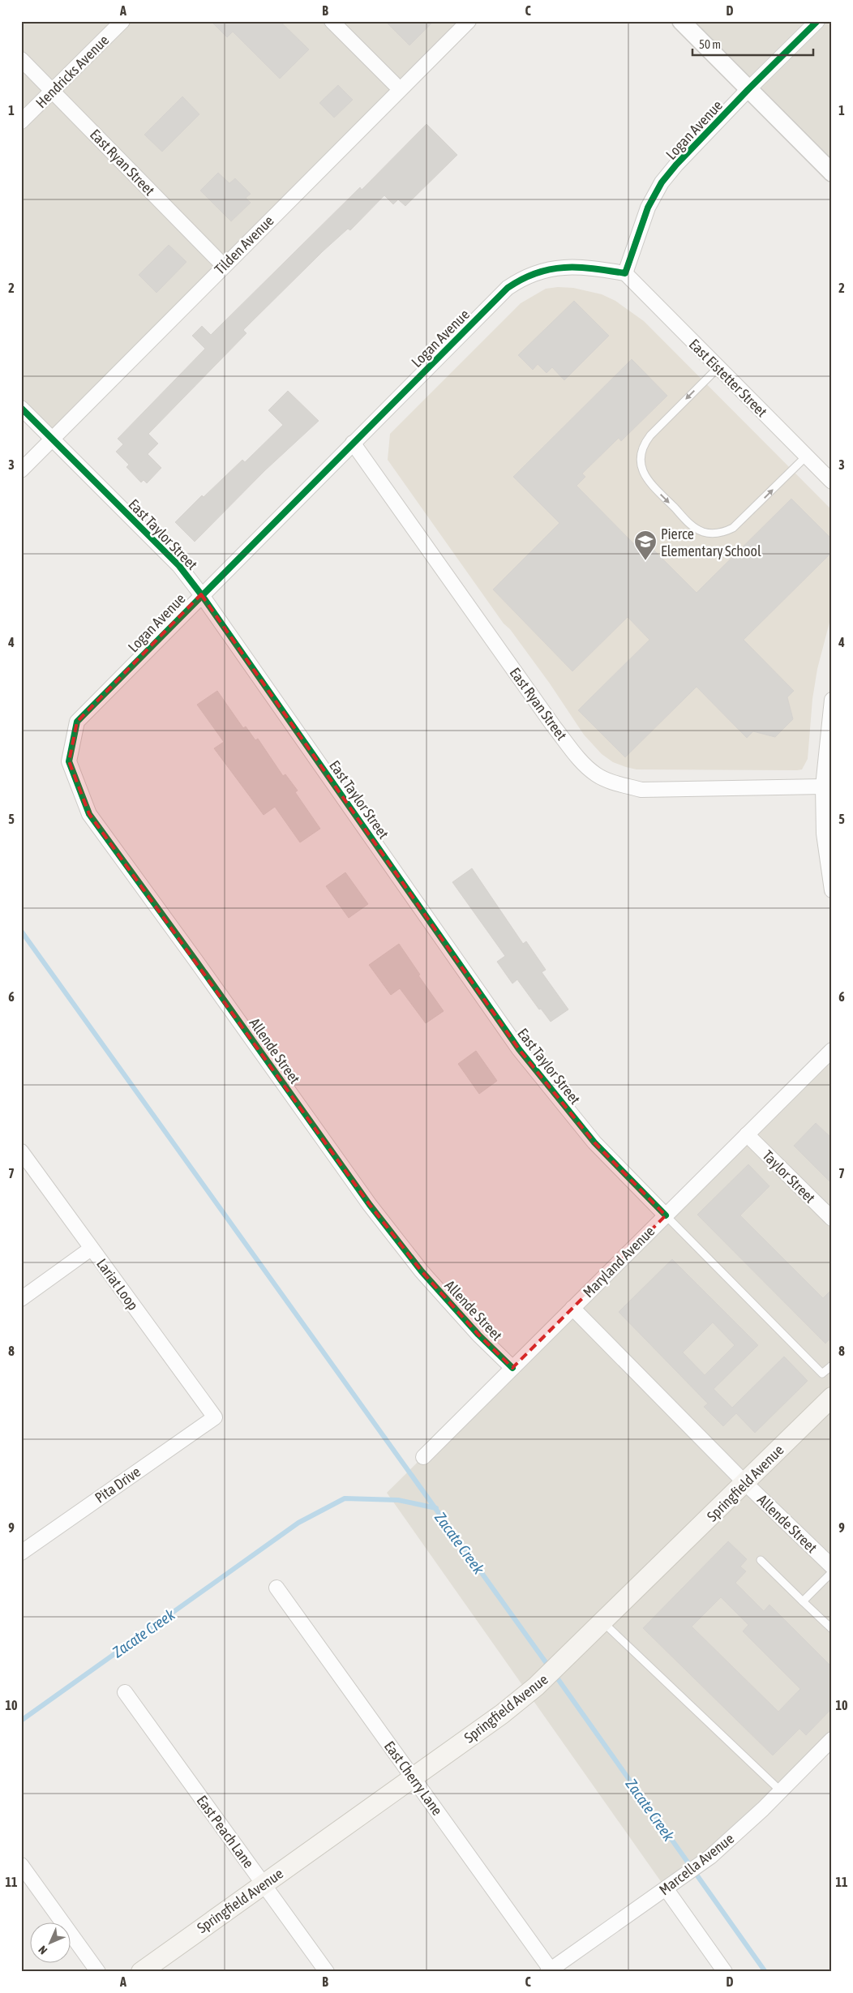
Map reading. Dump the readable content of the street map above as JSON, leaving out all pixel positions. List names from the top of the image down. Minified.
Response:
{"streets":{"main road":["Springfield Avenue"],"street":["Hendricks Avenue","Logan Avenue","East Ryan Street","Tilden Avenue","East Eistetter Street","East Taylor Street","Allende Street","Taylor Street","Maryland Avenue","Lariat Loop","Pita Drive","East Cherry Lane","East Peach Lane","Marcella Avenue"]},"crossings":[["Hendricks Avenue","East Ryan Street"],["Logan Avenue","East Ryan Street"],["Logan Avenue","East Eistetter Street"],["Logan Avenue","East Taylor Street"],["Logan Avenue","Allende Street"],["East Ryan Street","Tilden Avenue"],["Tilden Avenue","East Taylor Street"],["East Taylor Street","Maryland Avenue"],["Allende Street","Maryland Avenue"],["Allende Street","Springfield Avenue"],["Taylor Street","Maryland Avenue"],["Lariat Loop","Pita Drive"],["Springfield Avenue","East Cherry Lane"],["Springfield Avenue","East Peach Lane"],["East Cherry Lane","Marcella Avenue"]],"water":["Zacate Creek"],"places":{"school or university":["Pierce Elementary School"]},"scale_bar":"50 m","north":"bottom left","grid":{"columns":["A","B","C","D"],"rows":["1","2","3","4","5","6","7","8","9","10","11"]}}
